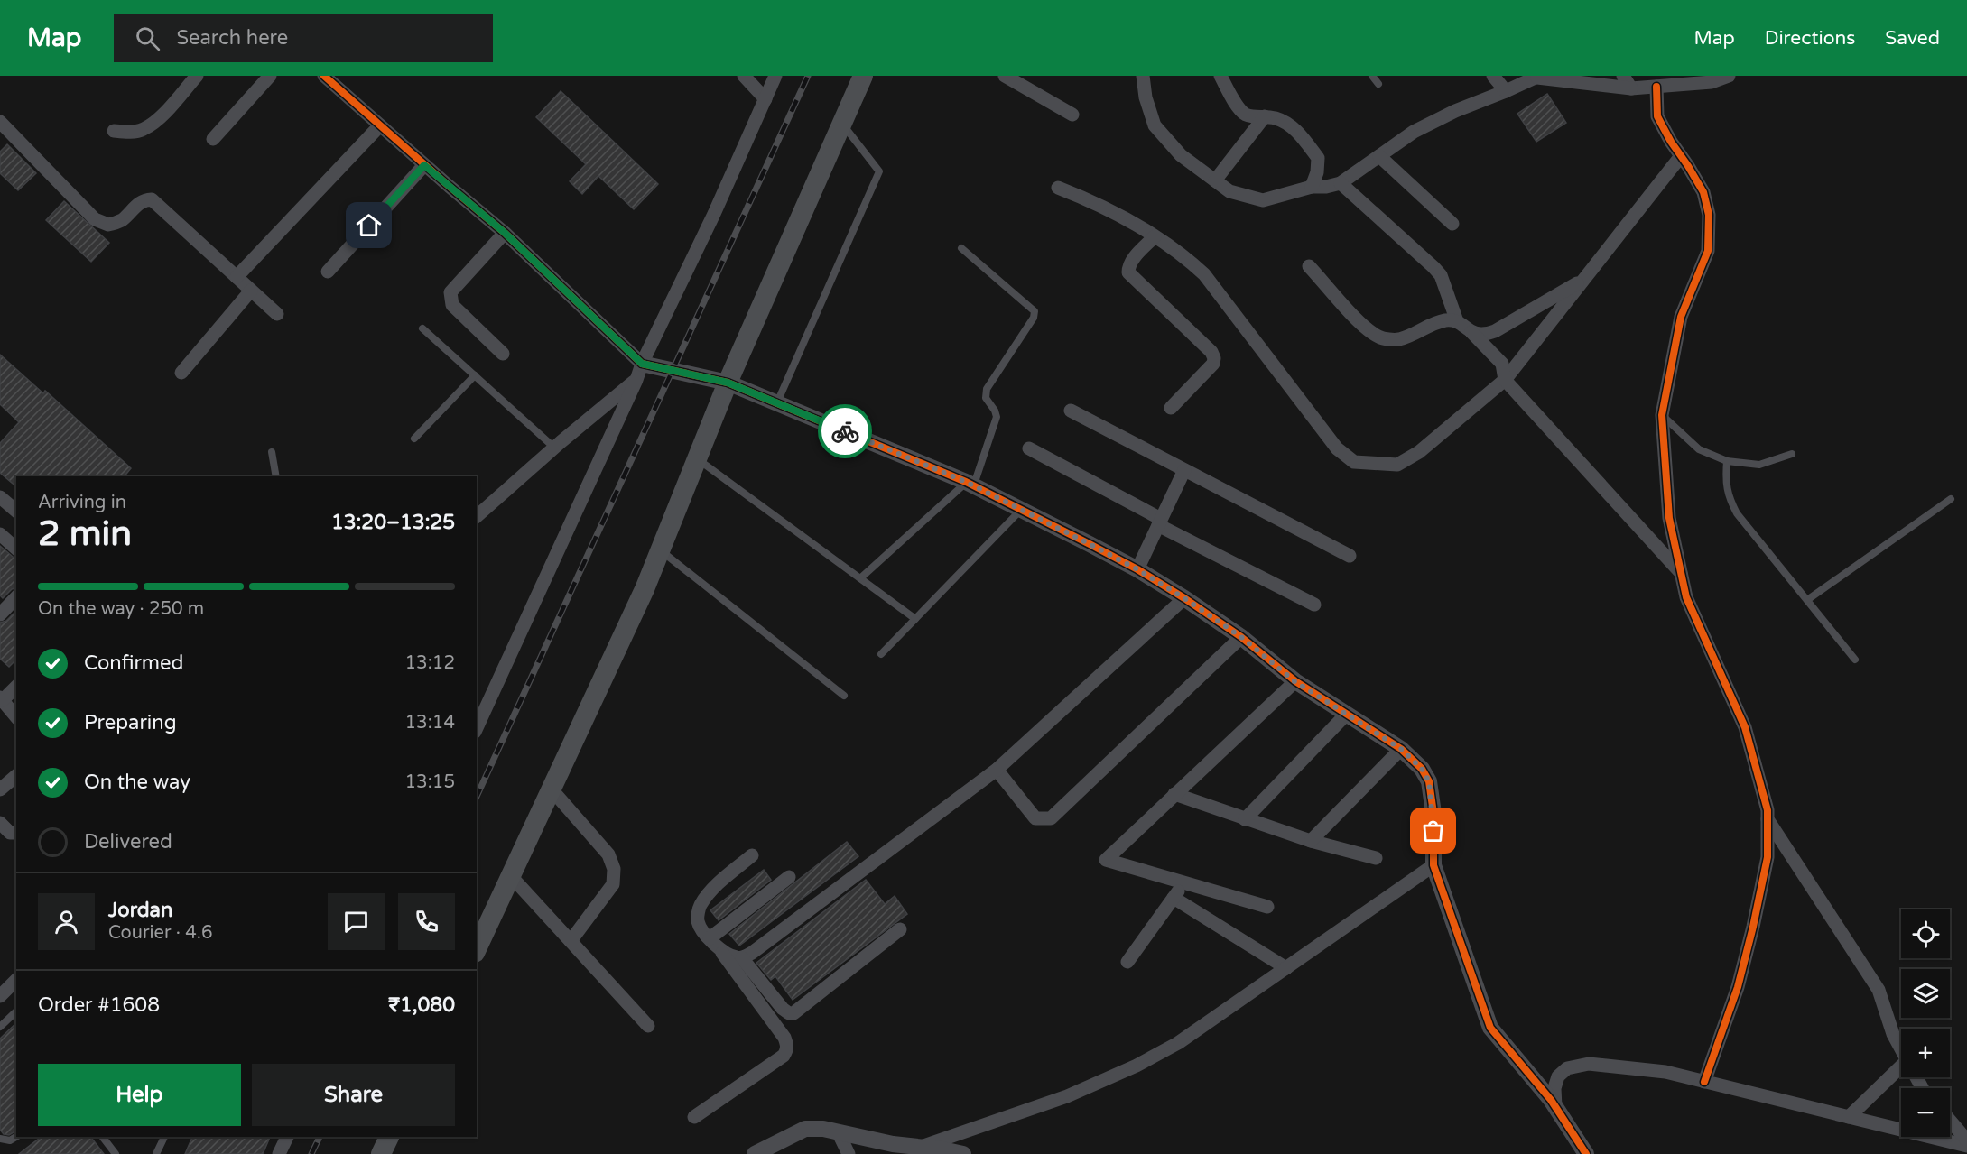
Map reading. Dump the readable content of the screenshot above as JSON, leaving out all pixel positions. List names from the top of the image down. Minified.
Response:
{"page":{"header":"Map","search":"Search here","nav":["Map","Directions","Saved"],"heading":["2 min","Arriving in","13:20–13:25"],"panel":["Jordan","Courier · 4.6","Order #1608","₹1,080"],"bar":"On the way · 250 m","list":[["Confirmed","13:12"],["Preparing","13:14"],["On the way","13:15"],"Delivered"],"map_buttons":["+","−"],"buttons":["Help","Share"]}}
